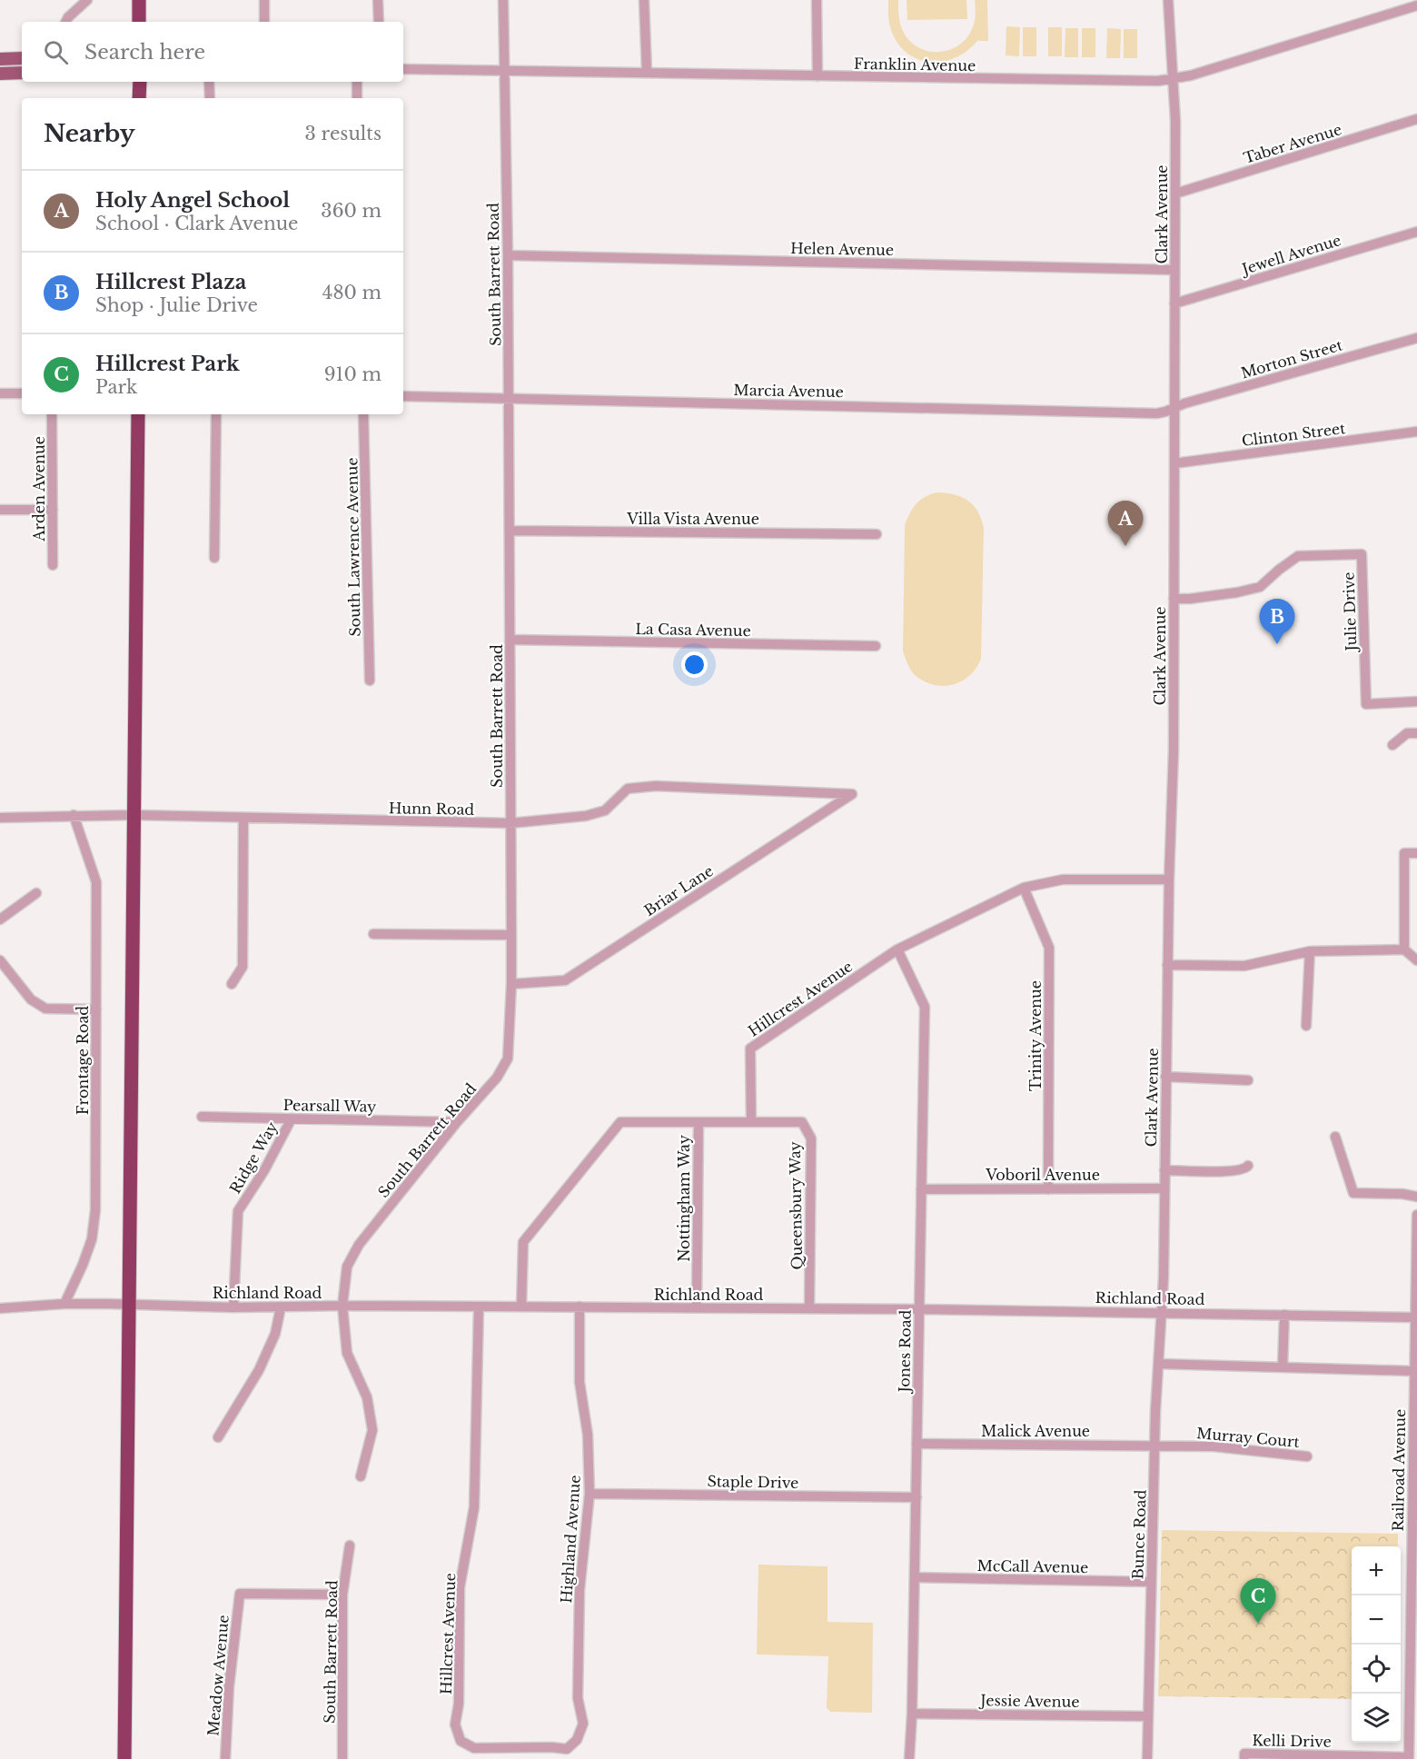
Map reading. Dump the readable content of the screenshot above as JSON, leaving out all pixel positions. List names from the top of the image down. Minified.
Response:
{"streets":{"street":["Franklin Avenue","Taber Avenue","Clark Avenue","Helen Avenue","Jewell Avenue","South Barrett Road","Morton Street","Marcia Avenue","Clinton Street","Arden Avenue","Villa Vista Avenue","South Lawrence Avenue","Julie Drive","La Casa Avenue","Hunn Road","Briar Lane","Hillcrest Avenue","Trinity Avenue","Frontage Road","Pearsall Way","Ridge Way","Voboril Avenue","Nottingham Way","Queensbury Way","Richland Road","Jones Road","Malick Avenue","Murray Court","Railroad Avenue","Staple Drive","Bunce Road","Highland Avenue","McCall Avenue","Meadow Avenue","Jessie Avenue","Kelli Drive"]},"crossings":[["Franklin Avenue","Clark Avenue"],["Franklin Avenue","South Barrett Road"],["Taber Avenue","Clark Avenue"],["Clark Avenue","Helen Avenue"],["Clark Avenue","Jewell Avenue"],["Clark Avenue","Morton Street"],["Clark Avenue","Marcia Avenue"],["Clark Avenue","Clinton Street"],["Clark Avenue","Julie Drive"],["Clark Avenue","Hillcrest Avenue"],["Clark Avenue","Voboril Avenue"],["Clark Avenue","Richland Road"],["Clark Avenue","Bunce Road"],["Helen Avenue","South Barrett Road"],["South Barrett Road","Marcia Avenue"],["South Barrett Road","Villa Vista Avenue"],["South Barrett Road","La Casa Avenue"],["South Barrett Road","Hunn Road"],["South Barrett Road","Briar Lane"],["South Barrett Road","Pearsall Way"],["South Barrett Road","Richland Road"],["South Barrett Road","Meadow Avenue"],["Morton Street","Marcia Avenue"],["Hunn Road","Briar Lane"],["Hunn Road","Frontage Road"],["Hillcrest Avenue","Trinity Avenue"],["Hillcrest Avenue","Queensbury Way"],["Hillcrest Avenue","Richland Road"],["Hillcrest Avenue","Jones Road"],["Hillcrest Avenue","Highland Avenue"],["Trinity Avenue","Voboril Avenue"],["Frontage Road","Richland Road"],["Pearsall Way","Ridge Way"],["Ridge Way","Richland Road"],["Voboril Avenue","Jones Road"],["Nottingham Way","Richland Road"],["Queensbury Way","Richland Road"],["Richland Road","Jones Road"],["Richland Road","Railroad Avenue"],["Richland Road","Bunce Road"],["Richland Road","Highland Avenue"],["Jones Road","Malick Avenue"],["Jones Road","Staple Drive"],["Jones Road","McCall Avenue"],["Jones Road","Jessie Avenue"],["Malick Avenue","Murray Court"],["Malick Avenue","Bunce Road"],["Murray Court","Bunce Road"],["Railroad Avenue","Kelli Drive"],["Staple Drive","Highland Avenue"],["Bunce Road","McCall Avenue"],["Bunce Road","Jessie Avenue"]],"page":{"search":"Search here","heading":["Nearby","3 results"],"list":[{"mark":"A","name":"Holy Angel School","note":"School · Clark Avenue","value":"360 m"},{"mark":"B","name":"Hillcrest Plaza","note":"Shop · Julie Drive","value":"480 m"},{"mark":"C","name":"Hillcrest Park","note":"Park","value":"910 m"}],"pins":["A","B","C"],"map_buttons":["+","−"]}}
